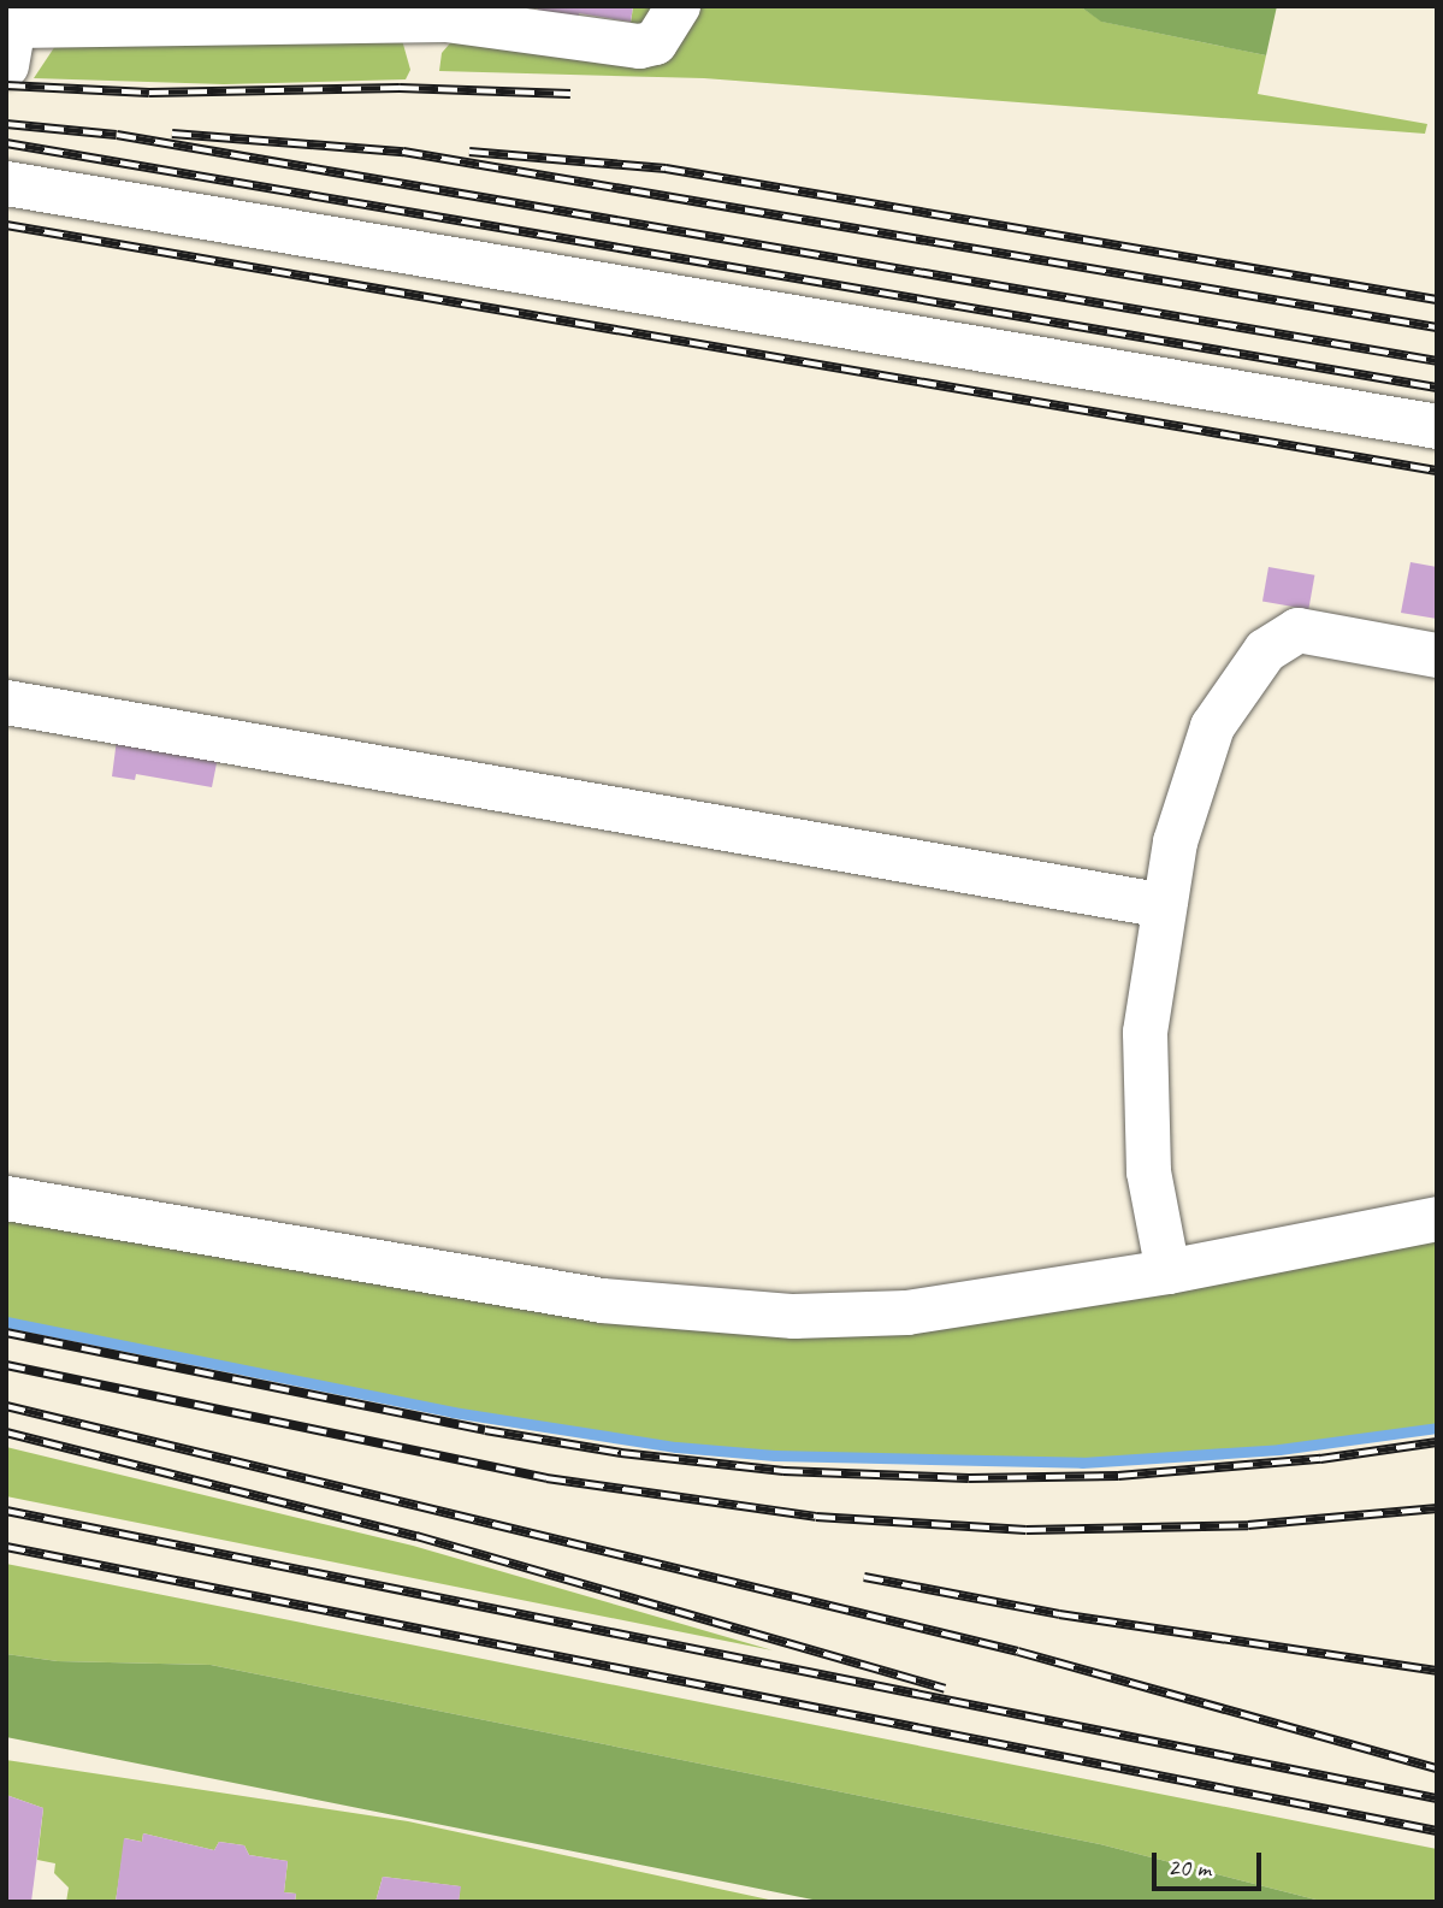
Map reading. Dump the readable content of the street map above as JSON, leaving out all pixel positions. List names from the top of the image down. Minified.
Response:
{"scale_bar":"20 m"}
